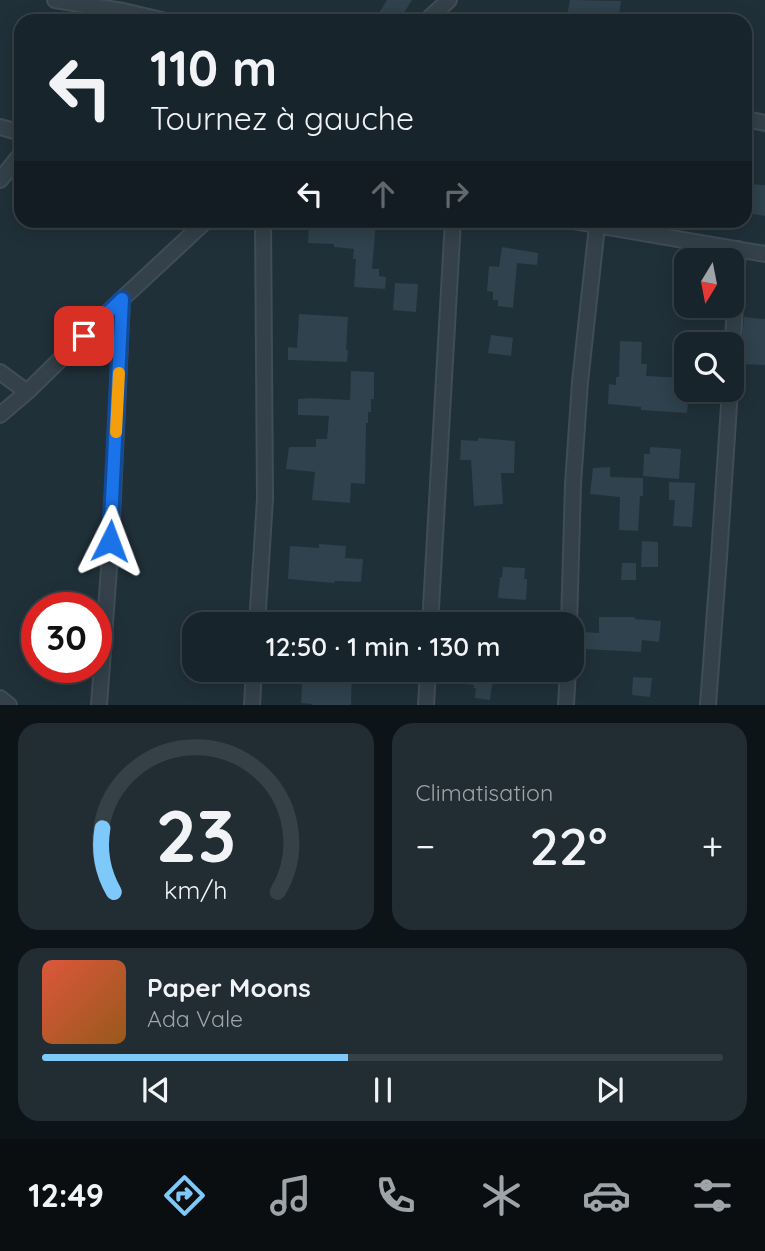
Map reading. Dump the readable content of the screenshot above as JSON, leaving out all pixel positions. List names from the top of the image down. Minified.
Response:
{"north":"bottom","page":{"turn":["110 m","Tournez à gauche"],"limit":"30","trip":"12:50 · 1 min · 130 m","tile":"Climatisation","heat":["−","22°","+"],"song":["Paper Moons","Ada Vale"],"tabs":"12:49","gauge":["23","km/h"]}}
